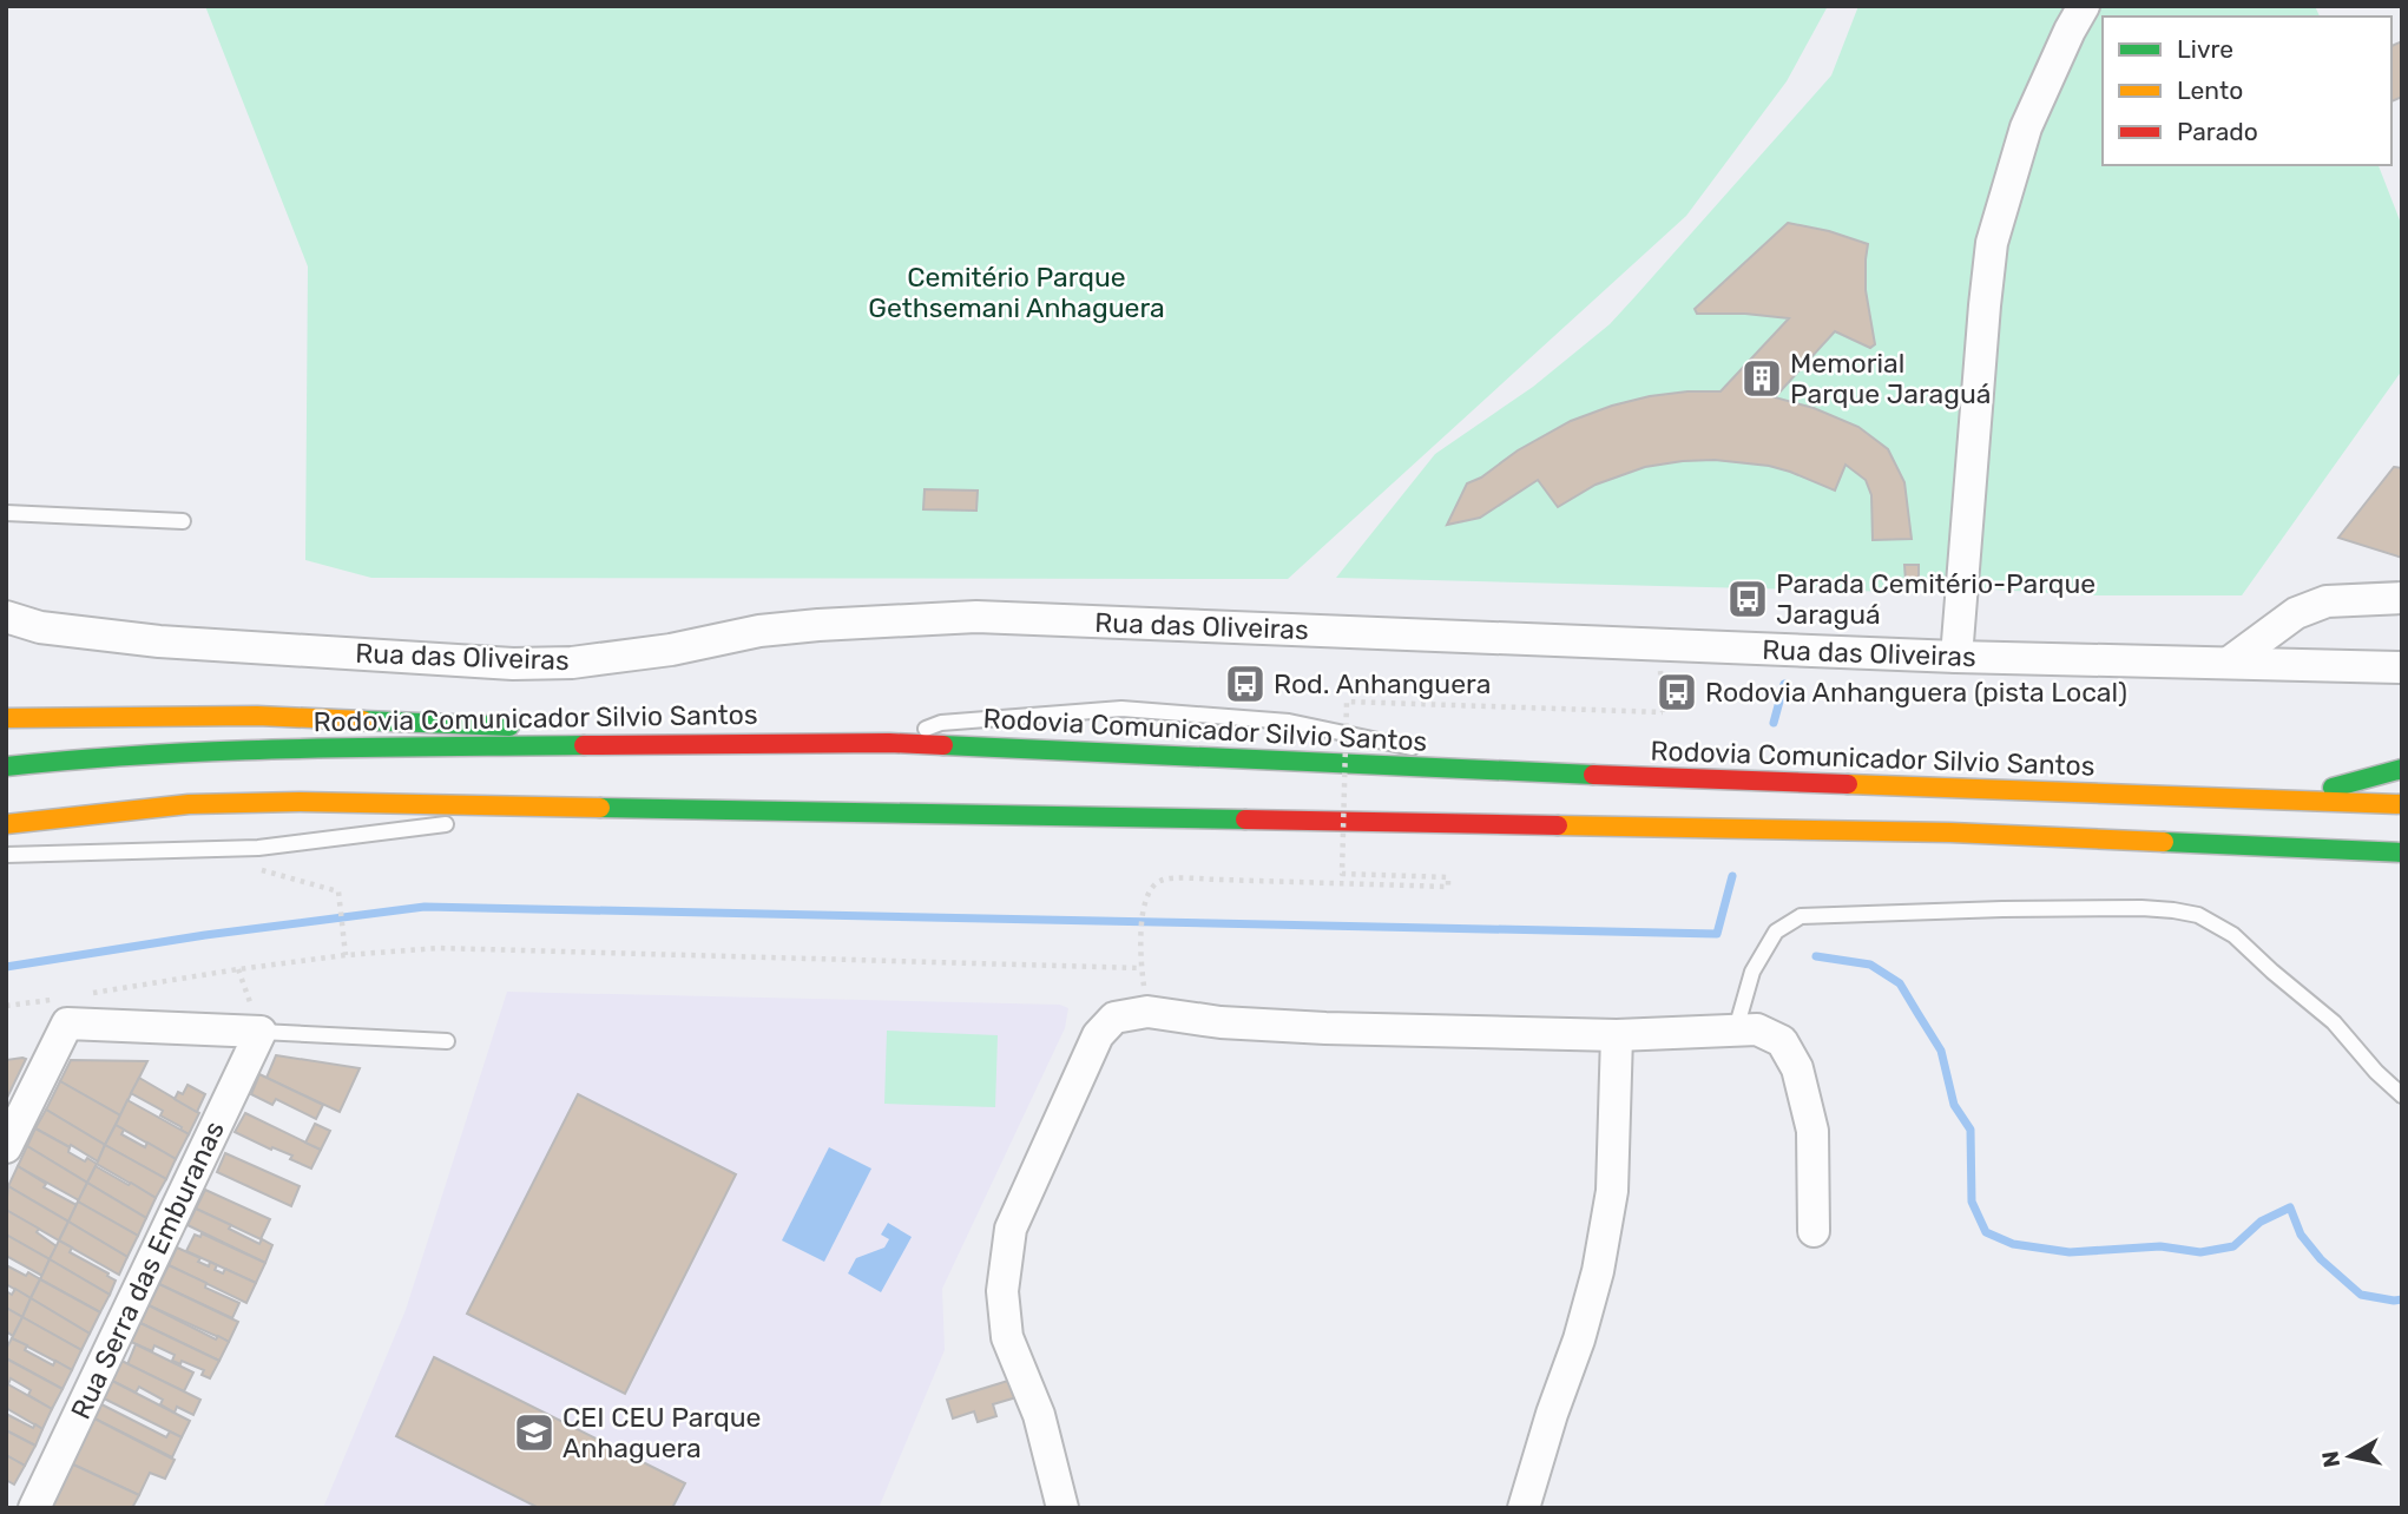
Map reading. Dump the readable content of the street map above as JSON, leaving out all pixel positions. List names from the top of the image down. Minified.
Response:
{"streets":{"main road":["Rodovia Comunicador Silvio Santos"],"street":["Rua das Oliveiras","Rua Serra das Emburanas"]},"parks":["Cemitério Parque Gethsemani Anhaguera"],"places":{"building":["Memorial Parque Jaraguá"],"bus stop":["Parada Cemitério-Parque Jaraguá","Rod. Anhanguera","Rodovia Anhanguera (pista Local)"],"school or university":["CEI CEU Parque Anhaguera"]},"legend":["Livre","Lento","Parado"],"north":"left"}
